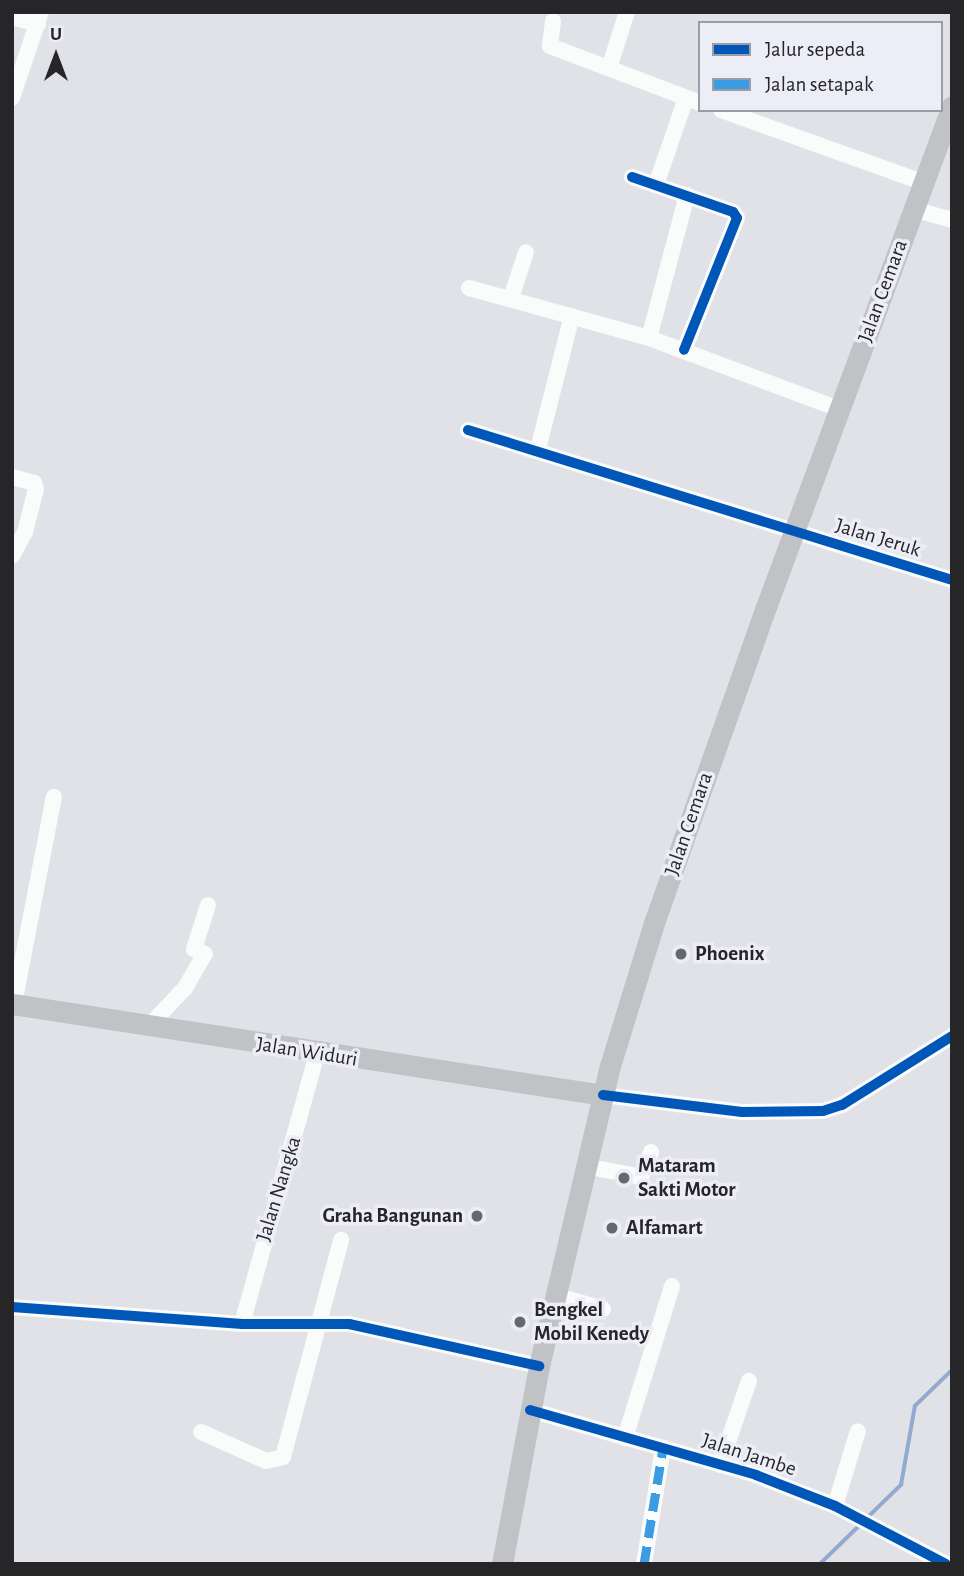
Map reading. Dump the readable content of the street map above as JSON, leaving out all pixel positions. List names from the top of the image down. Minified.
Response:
{"streets":{"main road":["Jalan Cemara","Jalan Widuri"],"street":["Jalan Jeruk","Jalan Nangka","Jalan Jambe"]},"crossings":[["Jalan Cemara","Jalan Jeruk"],["Jalan Cemara","Jalan Widuri"],["Jalan Cemara","Jalan Jambe"],["Jalan Widuri","Jalan Nangka"]],"places":["Phoenix","Mataram Sakti Motor","Graha Bangunan","Alfamart","Bengkel Mobil Kenedy"],"legend":["Jalur sepeda","Jalan setapak"],"north":"top"}
